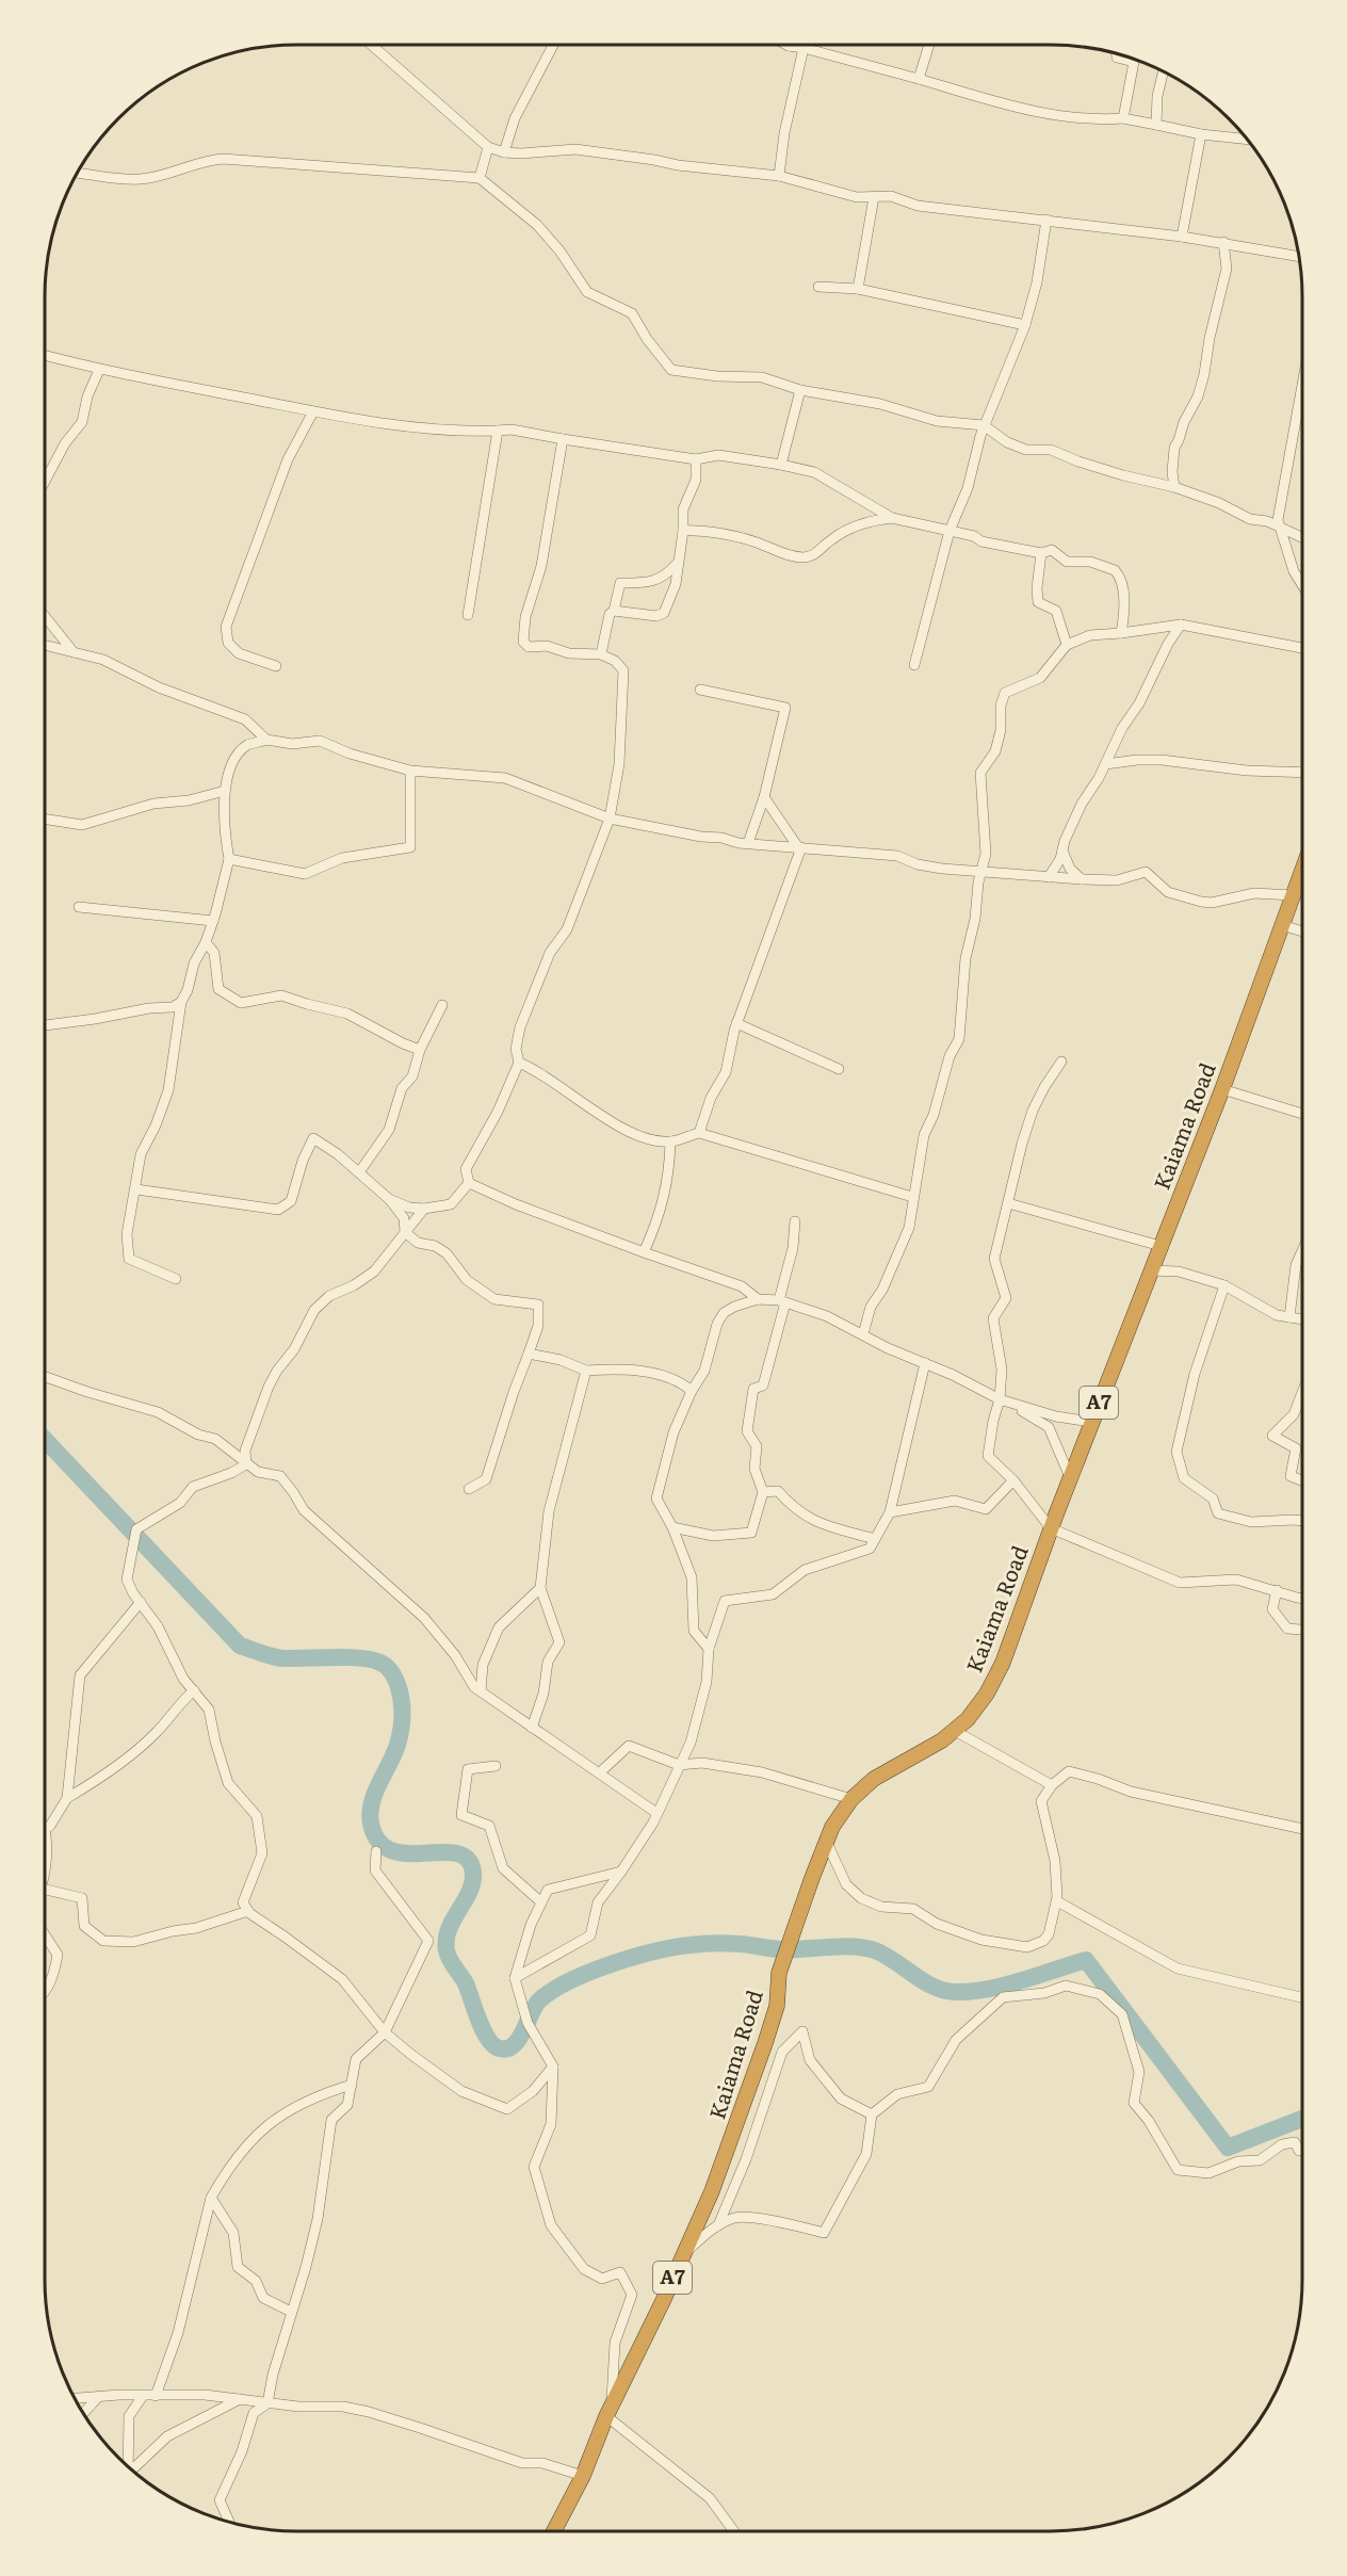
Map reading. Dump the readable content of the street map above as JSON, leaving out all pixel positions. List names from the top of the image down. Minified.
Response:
{"streets":{"highway":["Kaiama Road","A7"]}}
